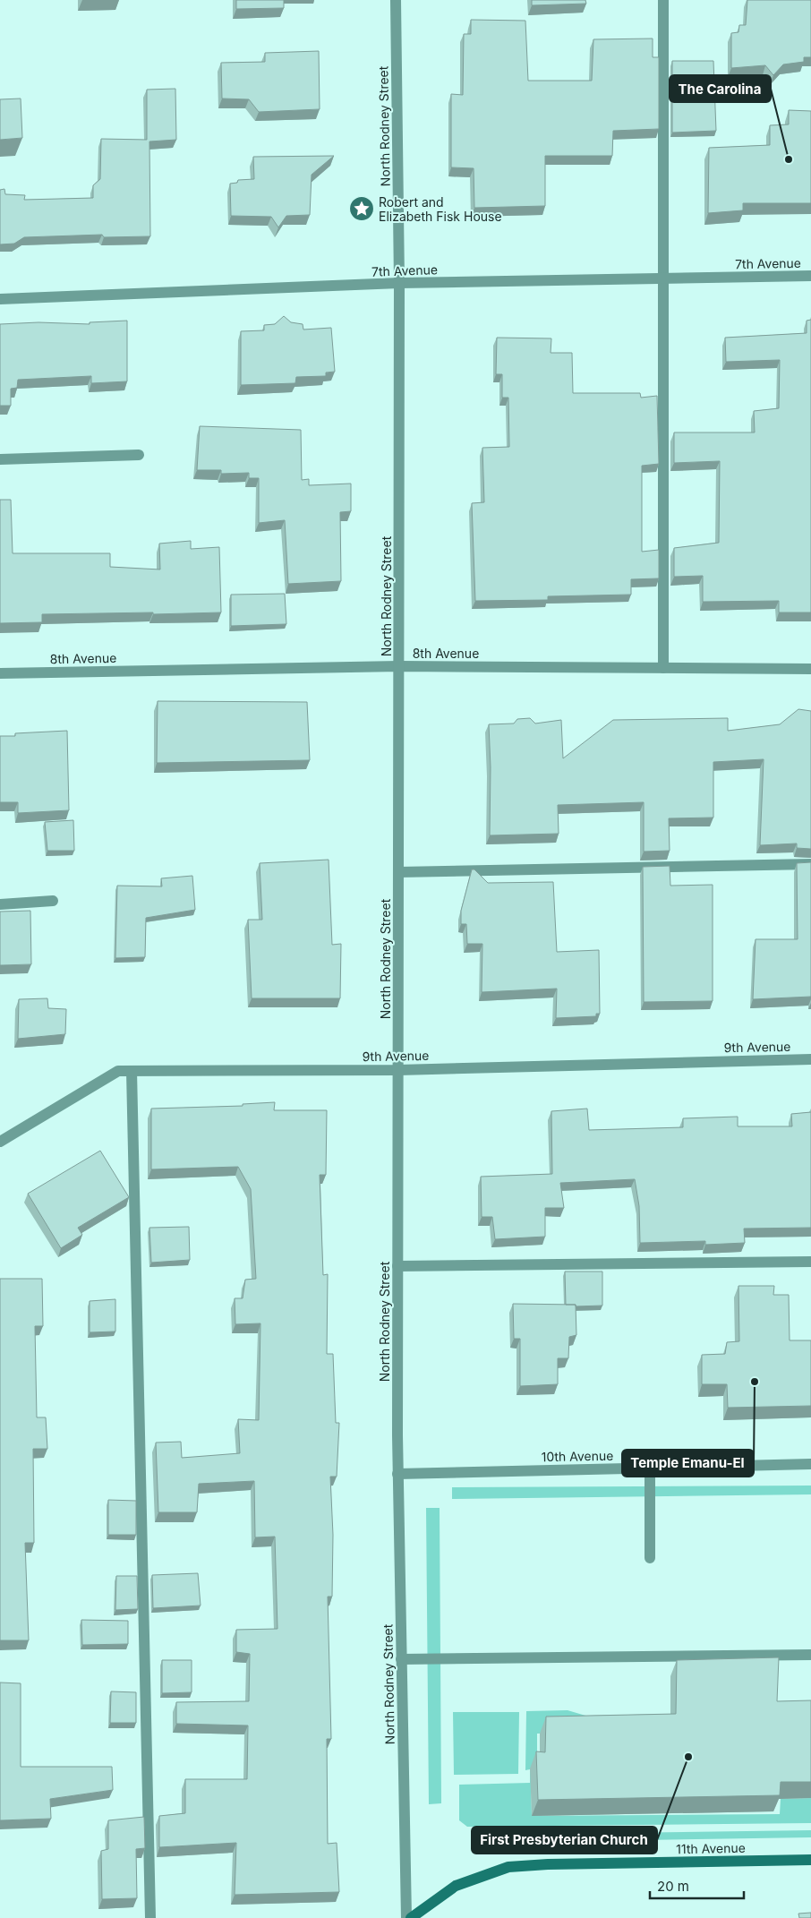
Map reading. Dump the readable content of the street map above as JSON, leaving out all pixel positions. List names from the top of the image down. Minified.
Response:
{"streets":{"main road":["11th Avenue"],"street":["North Rodney Street","7th Avenue","8th Avenue","9th Avenue","10th Avenue"]},"crossings":[["North Rodney Street","7th Avenue"],["North Rodney Street","8th Avenue"],["North Rodney Street","9th Avenue"],["North Rodney Street","10th Avenue"]],"places":{"other":["The Carolina","Temple Emanu-El","First Presbyterian Church"],"place":["Robert and Elizabeth Fisk House"]},"scale_bar":"20 m"}
